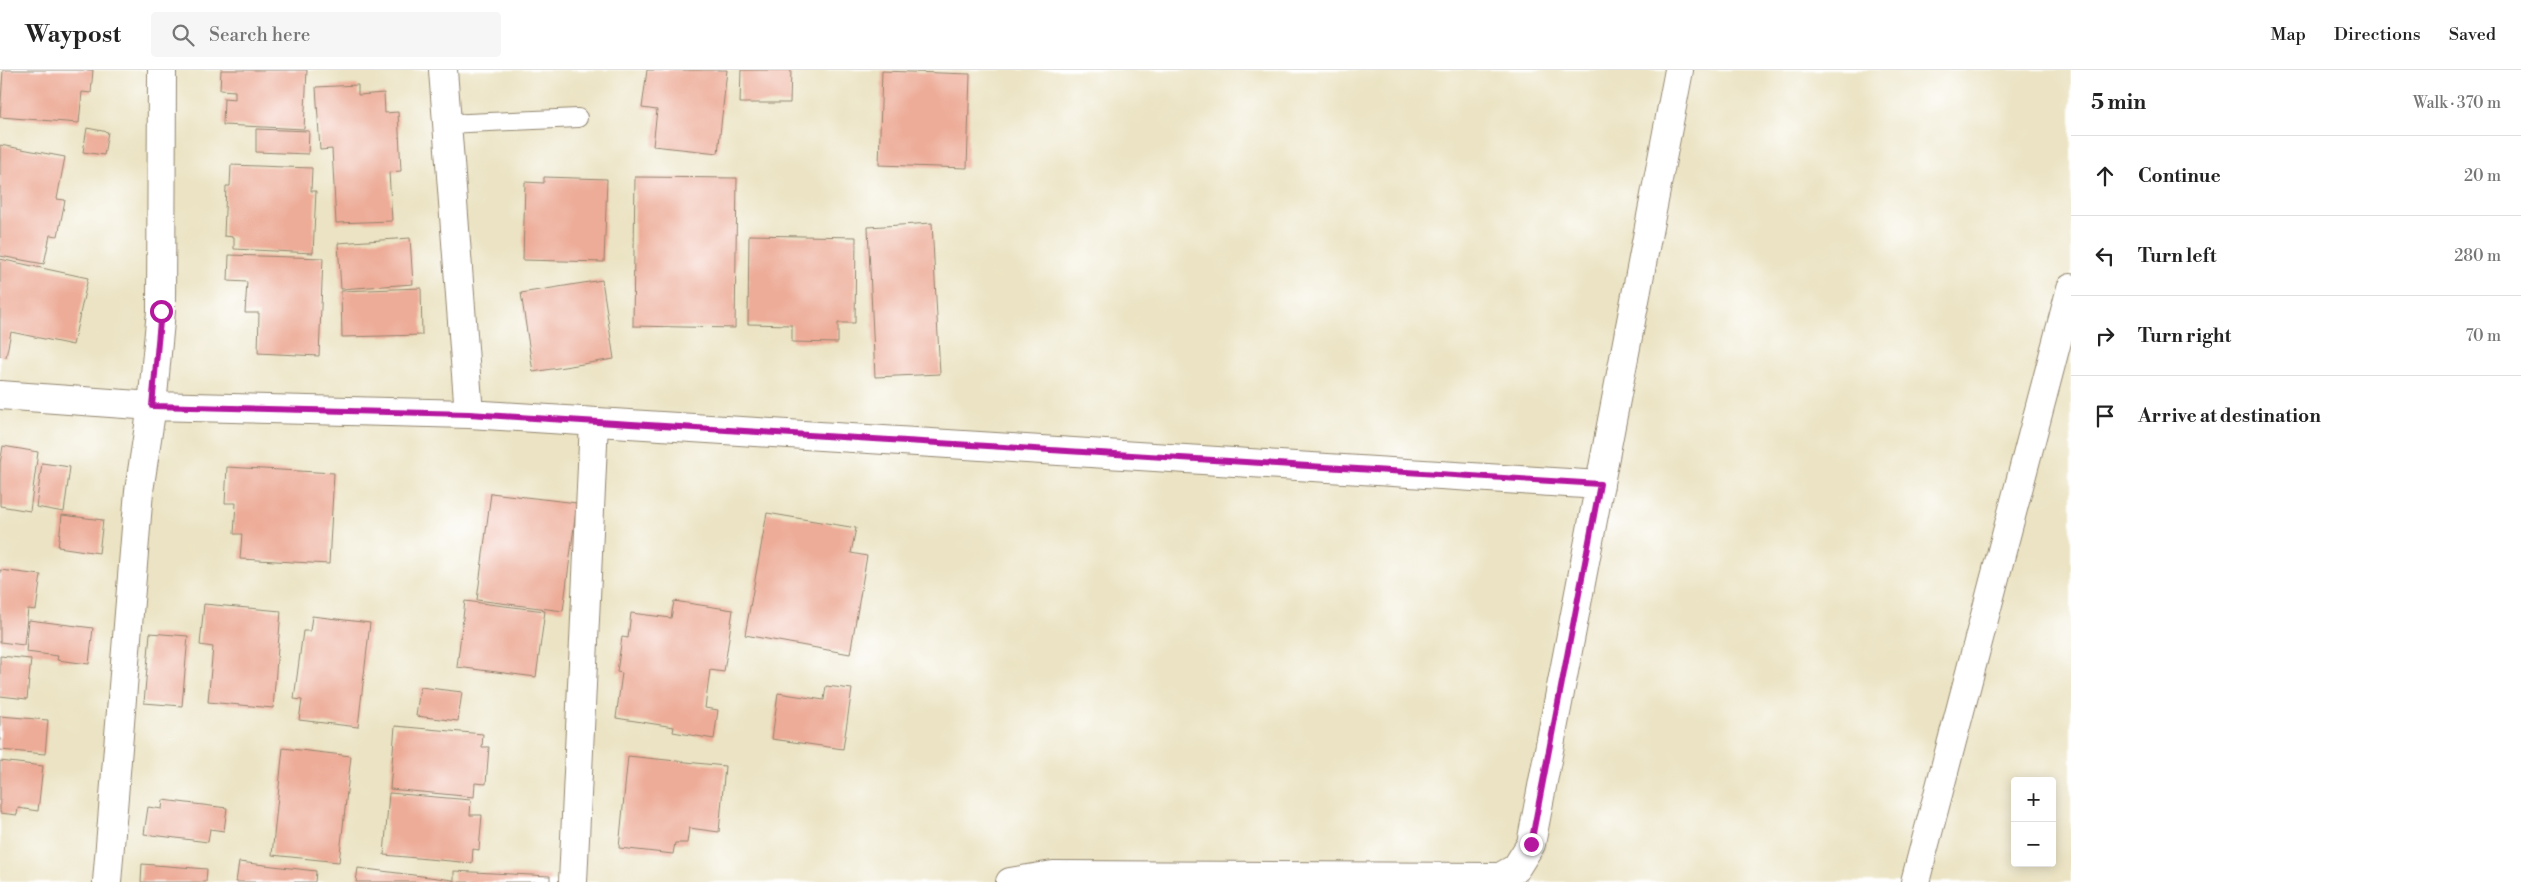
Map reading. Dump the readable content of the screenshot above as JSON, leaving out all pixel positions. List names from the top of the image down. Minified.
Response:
{"page":{"header":"Waypost","search":"Search here","nav":["Map","Directions","Saved"],"heading":["5 min","Walk · 370 m"],"list":[["Continue","20 m"],["Turn left","280 m"],["Turn right","70 m"],"Arrive at destination"],"map_buttons":["+","−"]}}
